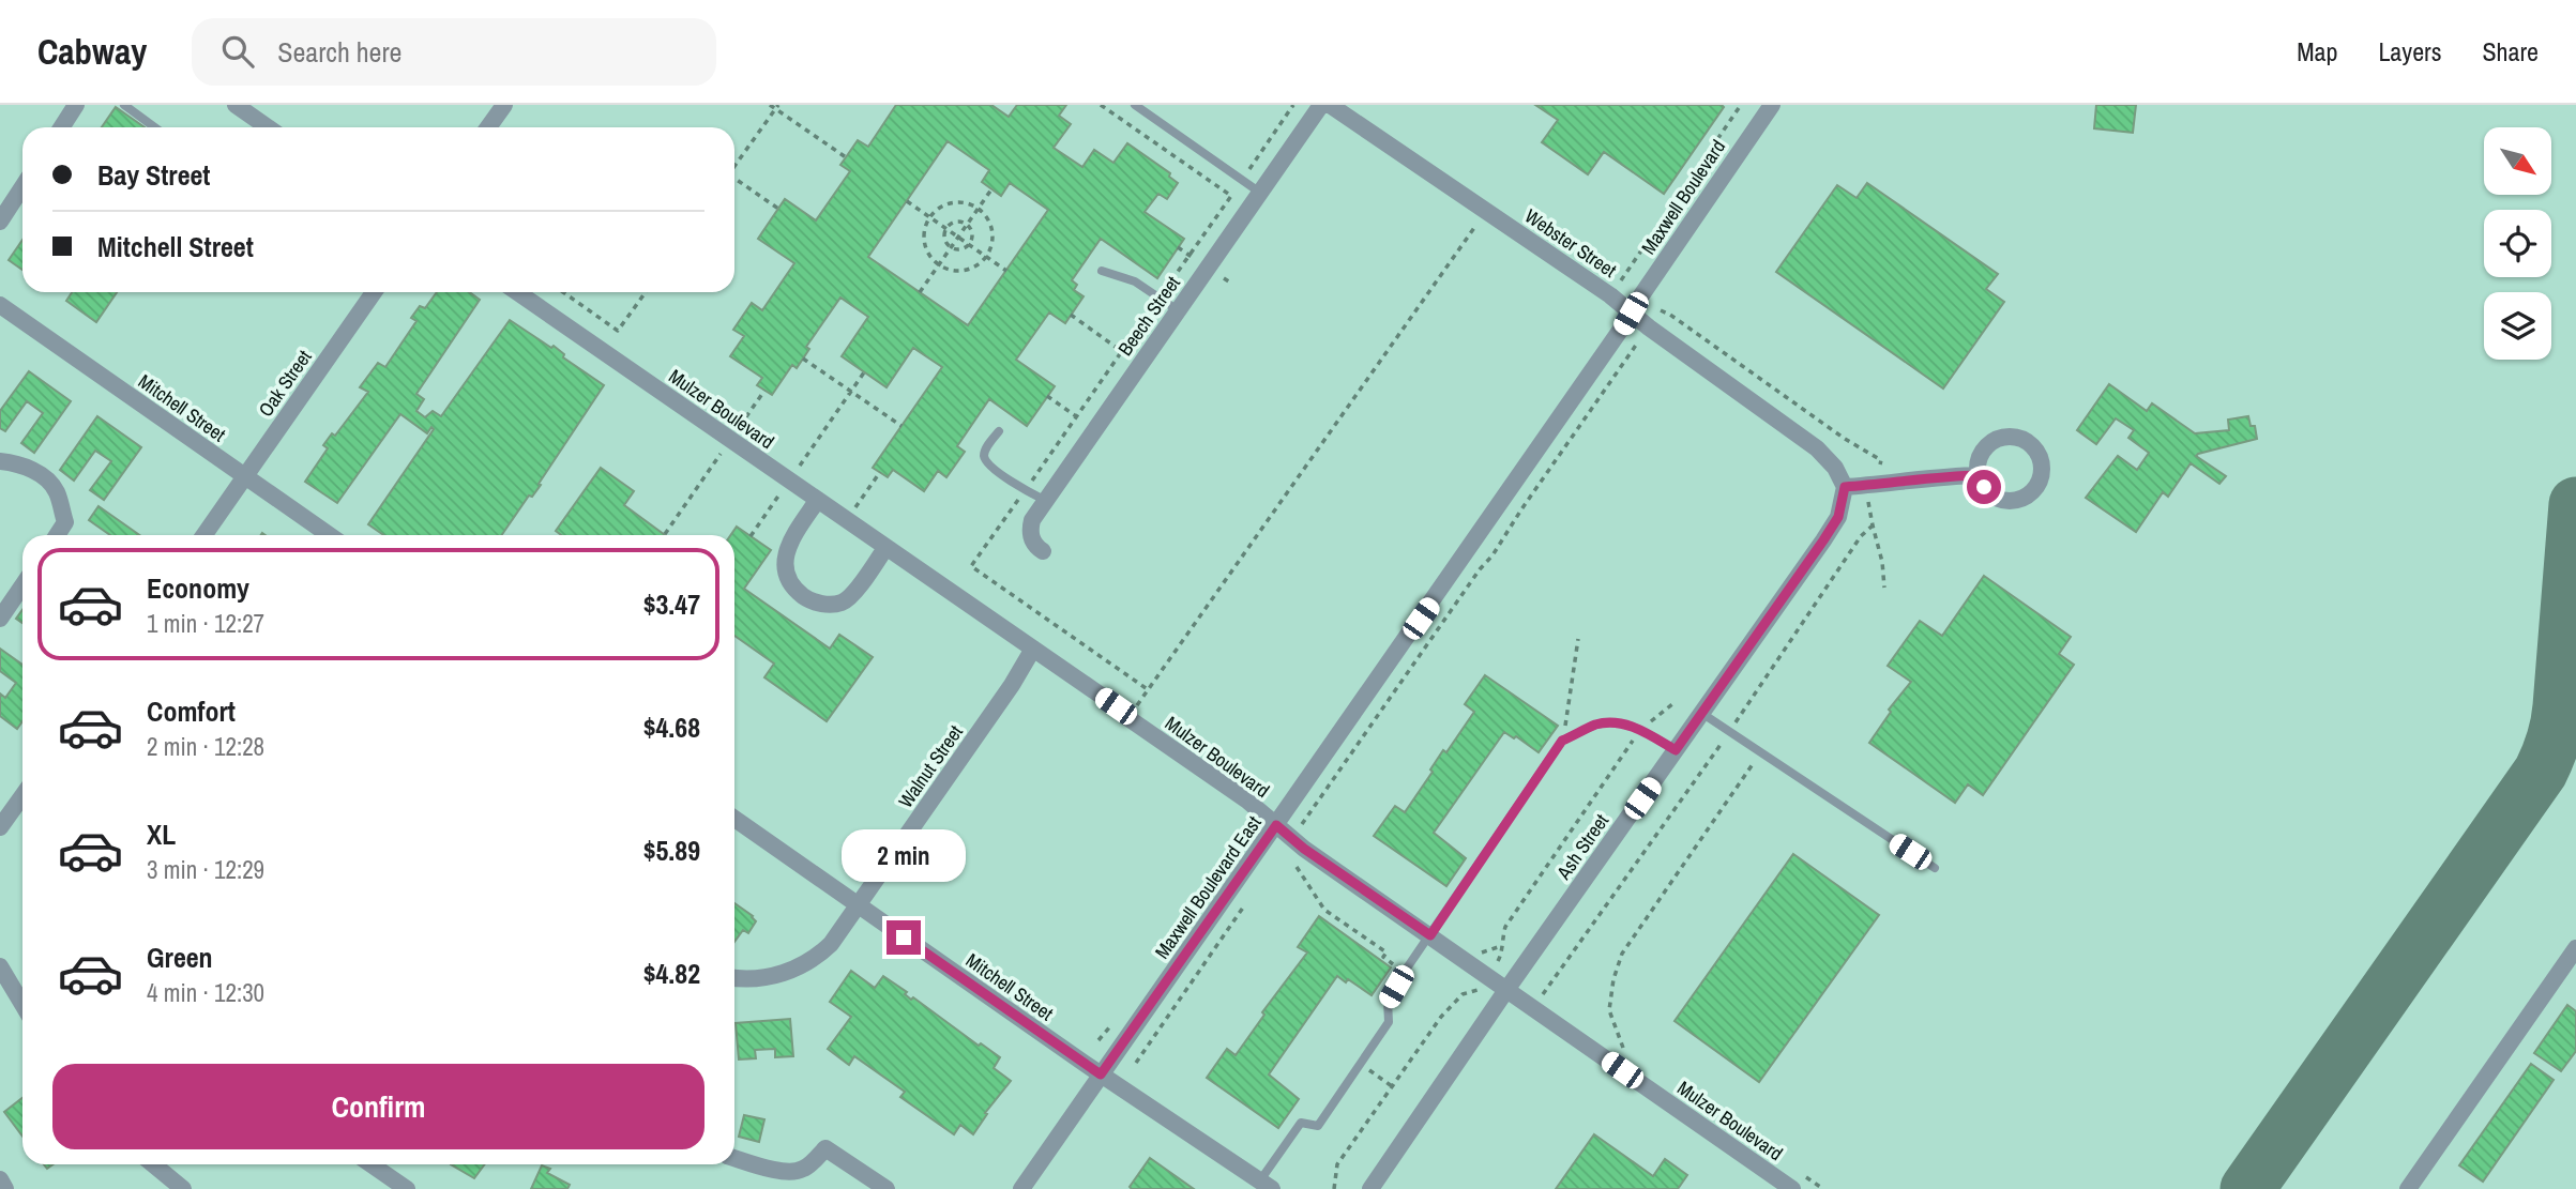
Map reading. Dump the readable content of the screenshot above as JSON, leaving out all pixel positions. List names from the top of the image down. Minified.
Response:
{"streets":{"street":["Maxwell Boulevard","Webster Street","Beech Street","Oak Street","Mitchell Street","Mulzer Boulevard","Walnut Street","Ash Street","Maxwell Boulevard East"]},"crossings":[["Maxwell Boulevard","Webster Street"],["Maxwell Boulevard","Maxwell Boulevard East"],["Webster Street","Ash Street"],["Webster Street","Maxwell Boulevard East"],["Oak Street","Mitchell Street"],["Mitchell Street","Walnut Street"],["Mitchell Street","Maxwell Boulevard East"],["Mulzer Boulevard","Walnut Street"],["Mulzer Boulevard","Ash Street"],["Mulzer Boulevard","Maxwell Boulevard East"]],"north":"bottom right","page":{"header":"Cabway","search":"Search here","nav":["Map","Layers","Share"],"banner":["Bay Street","Mitchell Street"],"list":[{"name":"Economy","note":"1 min · 12:27","value":"$3.47"},{"name":"Comfort","note":"2 min · 12:28","value":"$4.68"},{"name":"XL","note":"3 min · 12:29","value":"$5.89"},{"name":"Green","note":"4 min · 12:30","value":"$4.82"}],"bubble":"2 min","buttons":"Confirm"}}
